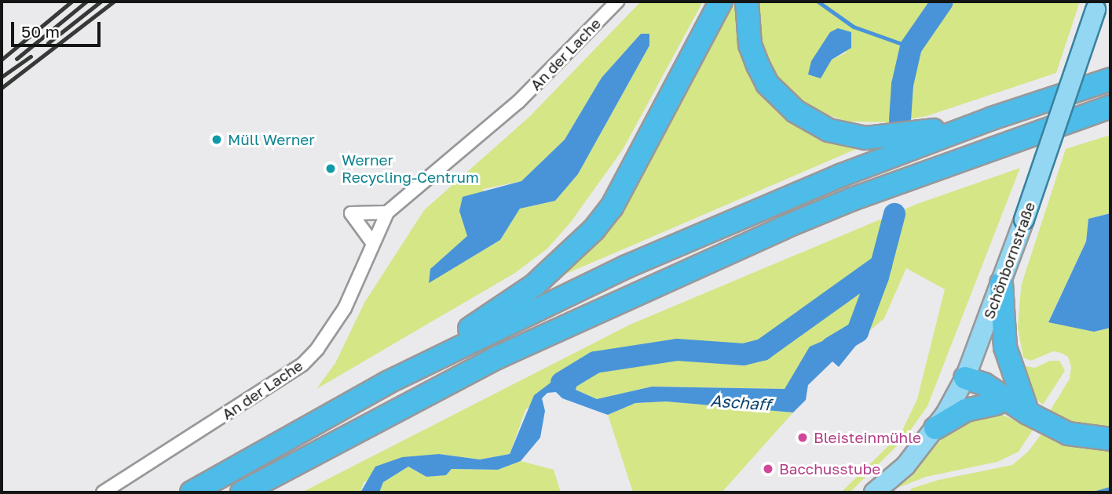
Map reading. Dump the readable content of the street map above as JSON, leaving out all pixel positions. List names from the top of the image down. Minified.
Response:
{"streets":{"main road":["Schönbornstraße"],"street":["An der Lache"]},"water":["Aschaff"],"places":["Müll Werner","Werner Recycling-Centrum","Bleisteinmühle","Bacchusstube"],"scale_bar":"50 m"}
